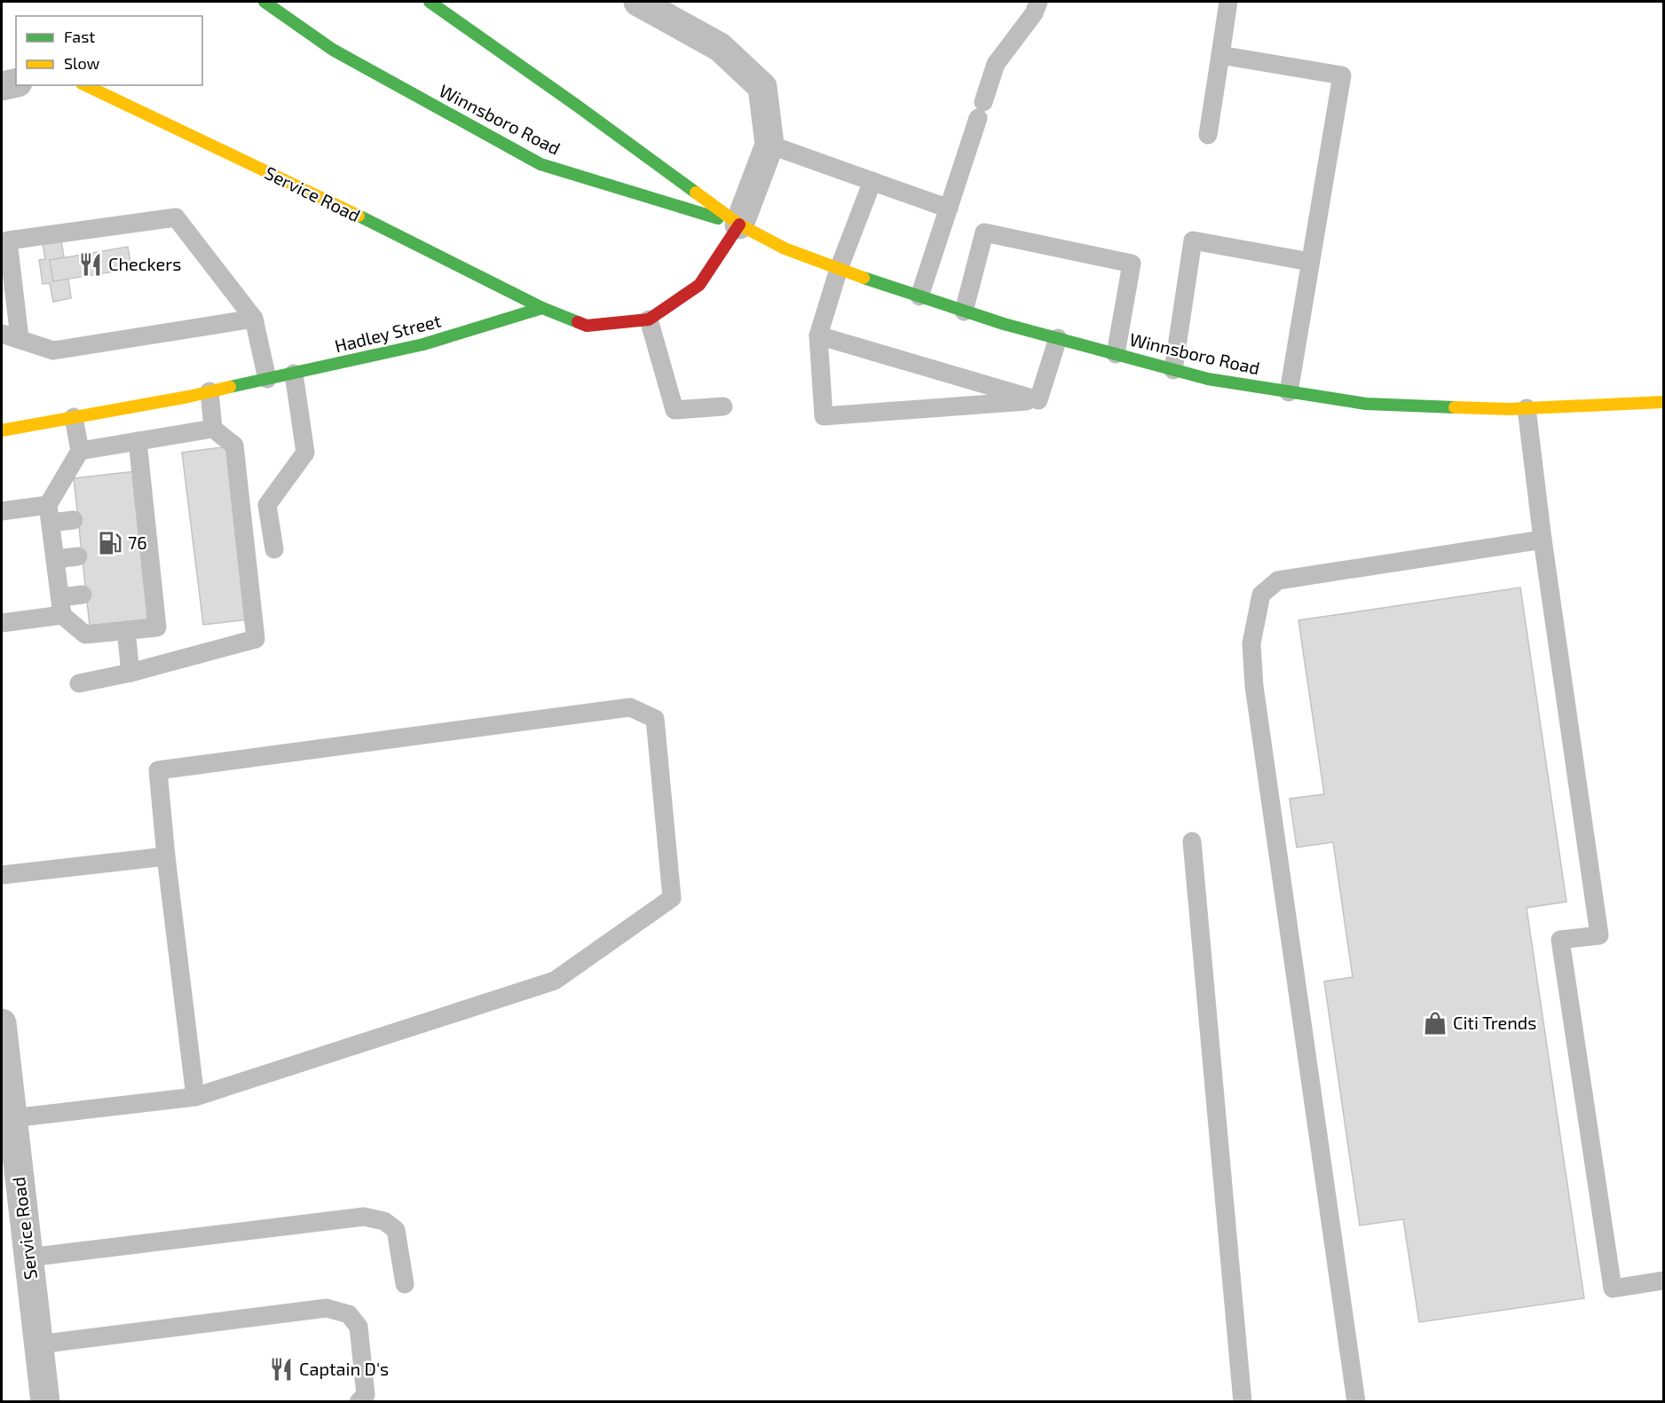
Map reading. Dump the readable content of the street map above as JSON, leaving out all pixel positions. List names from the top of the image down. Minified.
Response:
{"streets":{"main road":["Winnsboro Road","Service Road","Hadley Street"]},"crossings":[["Service Road","Hadley Street"]],"places":{"restaurant":["Checkers","Captain D's"],"fuel station":["76"],"shop":["Citi Trends"]},"legend":["Fast","Slow"]}
